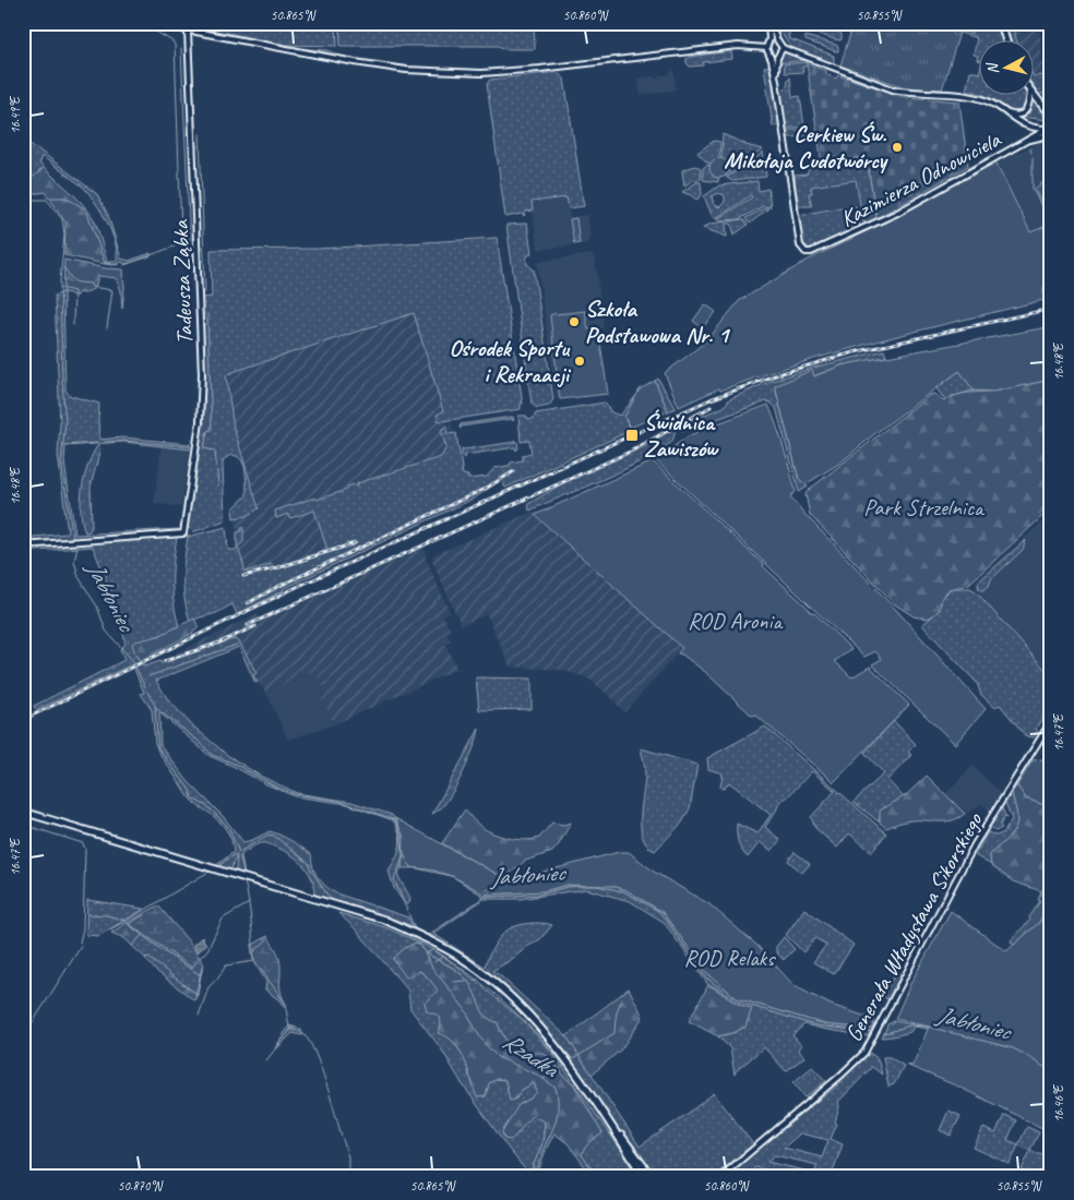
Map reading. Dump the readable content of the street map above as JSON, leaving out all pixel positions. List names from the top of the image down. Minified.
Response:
{"streets":{"street":["Kazimierza Odnowiciela","Tadeusza Ząbka","Generała Władysława Sikorskiego"]},"water":["Jabłoniec","Rzadka"],"parks":["Park Strzelnica","ROD Aronia","ROD Relaks"],"places":{"other":["Cerkiew Św. Mikołaja Cudotwórcy","Szkoła Podstawowa Nr. 1","Ośrodek Sportu i Rekraacji"],"transit":["Świdnica Zawiszów"]},"north":"left","coordinates":["50.865°N","50.860°N","50.855°N","16.49°E","16.48°E","16.47°E","16.46°E","50.870°N"]}
